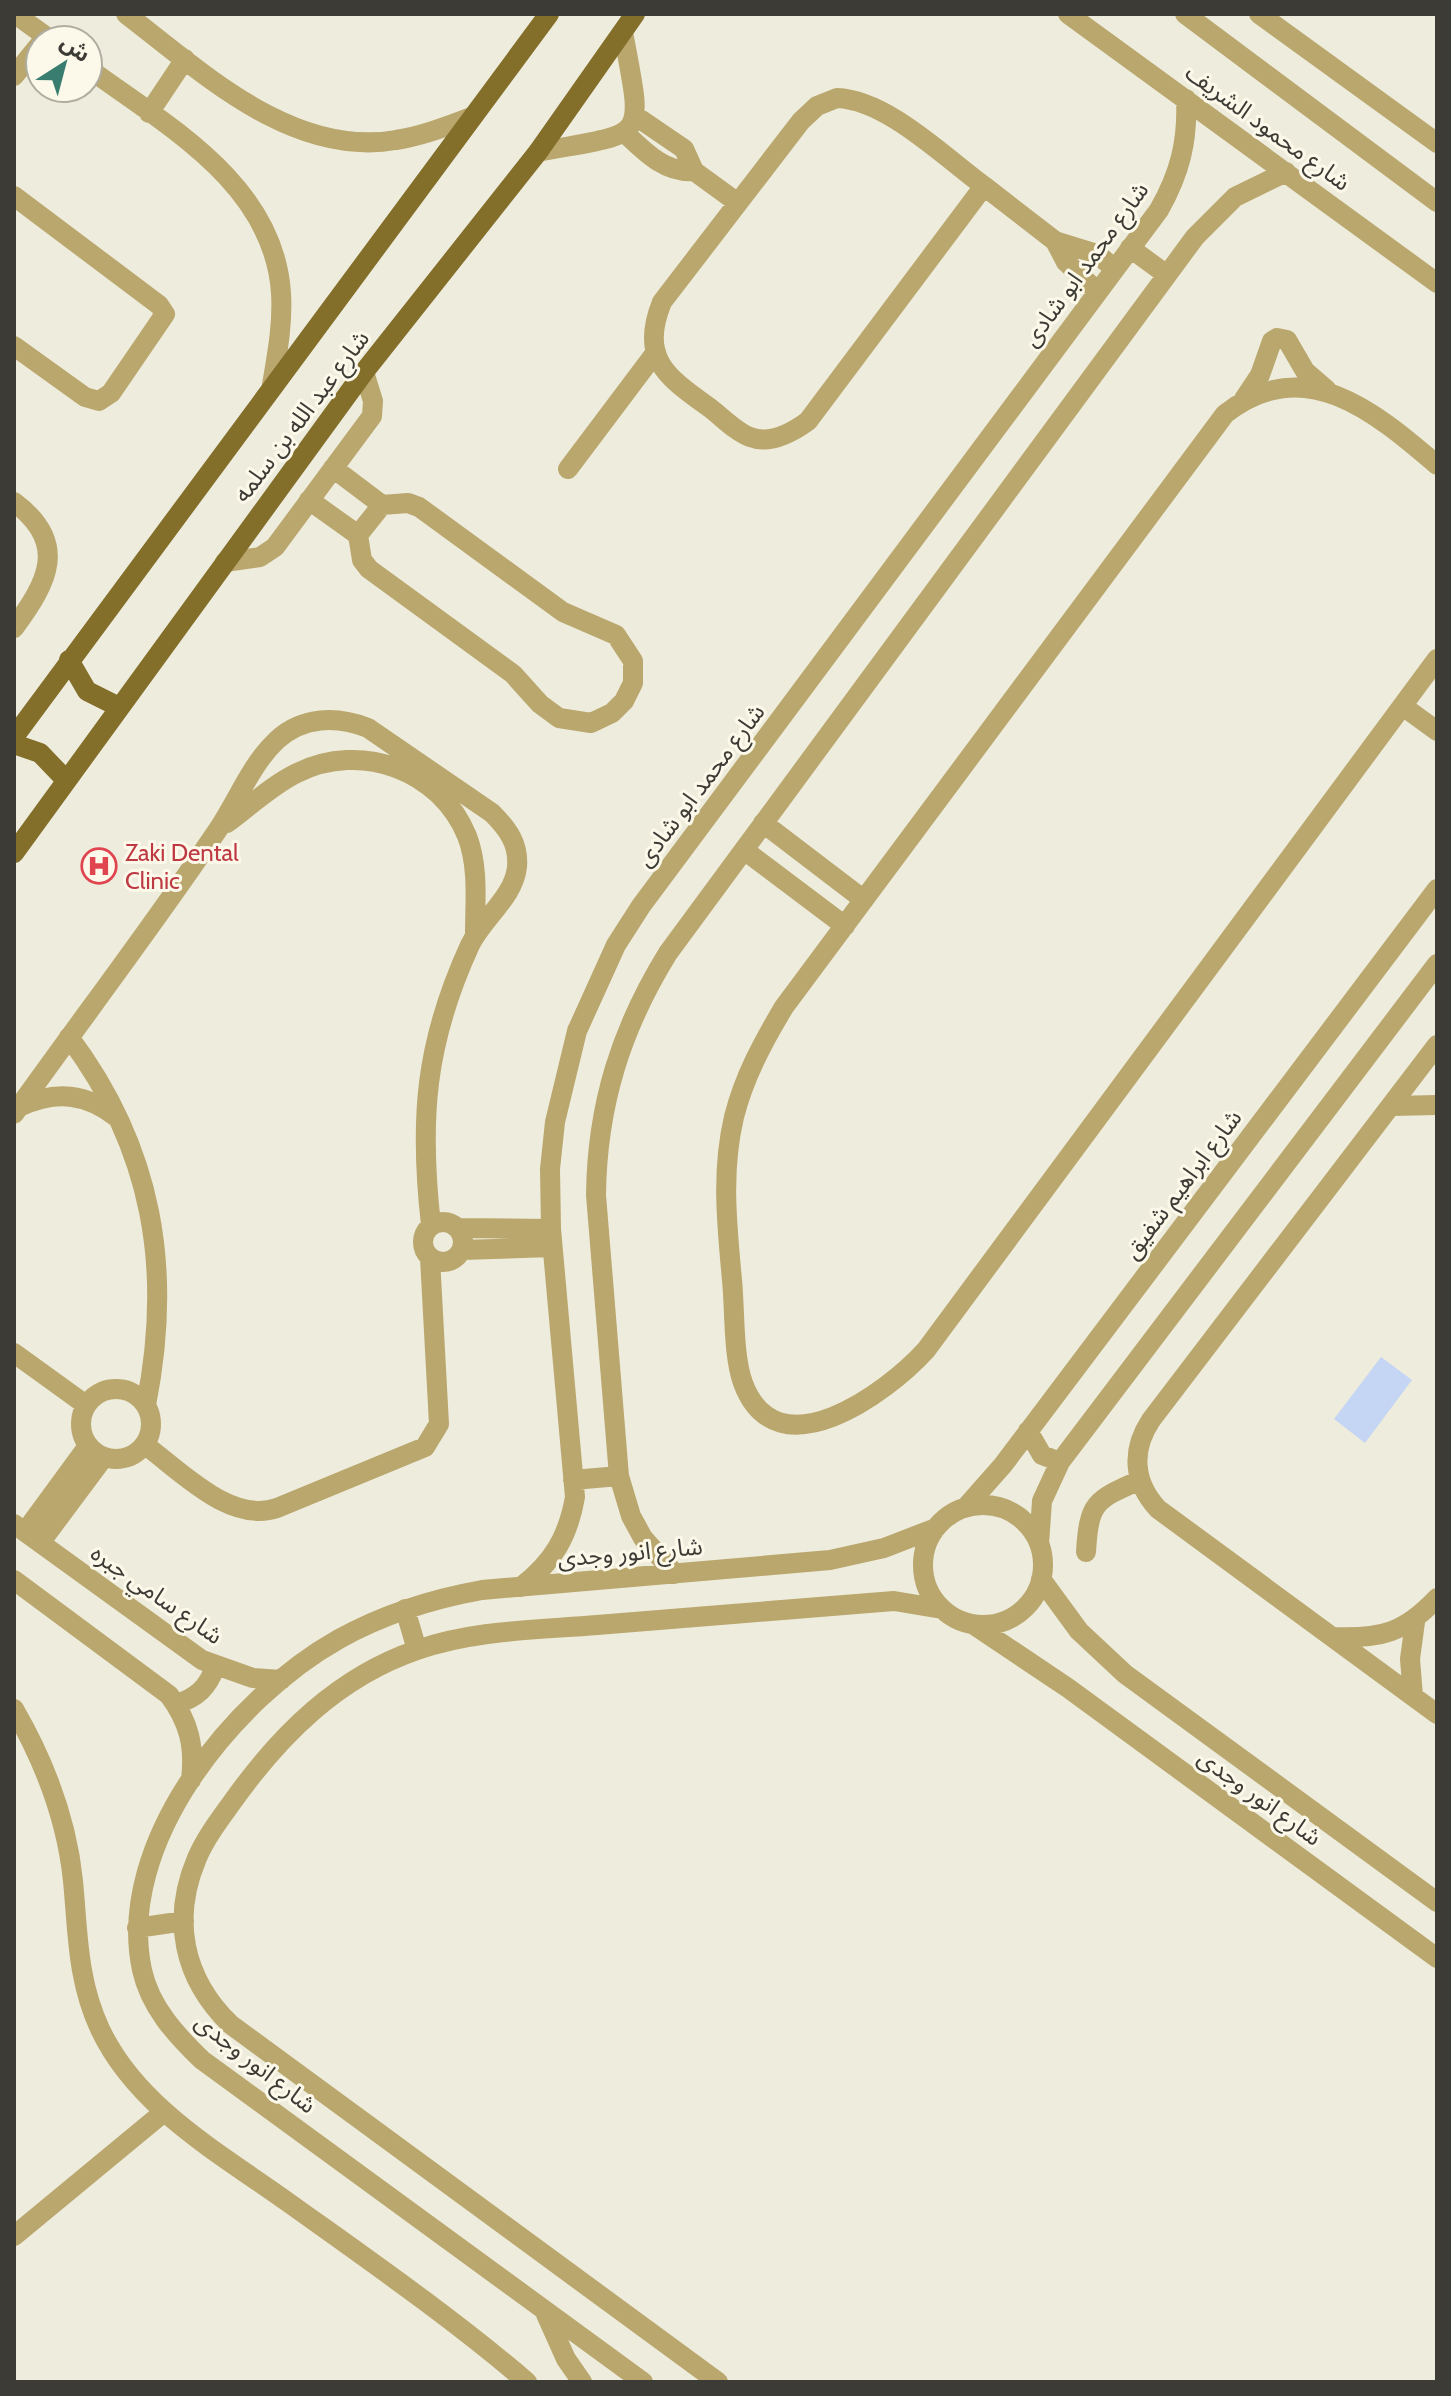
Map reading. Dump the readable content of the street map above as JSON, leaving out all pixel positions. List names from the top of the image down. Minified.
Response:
{"streets":{"main road":["شارع عبد الله بن سلمه"],"street":["شارع محمود الشريف","شارع محمد ابو شادى","شارع ابراهيم شفيق","شارع انور وجدى","شارع سامي جبره"]},"crossings":[["شارع محمود الشريف","شارع محمد ابو شادى"],["شارع محمد ابو شادى","شارع انور وجدى"],["شارع ابراهيم شفيق","شارع انور وجدى"],["شارع انور وجدى","شارع سامي جبره"]],"places":{"hospital":["Zaki Dental Clinic"]},"north":"top right"}
